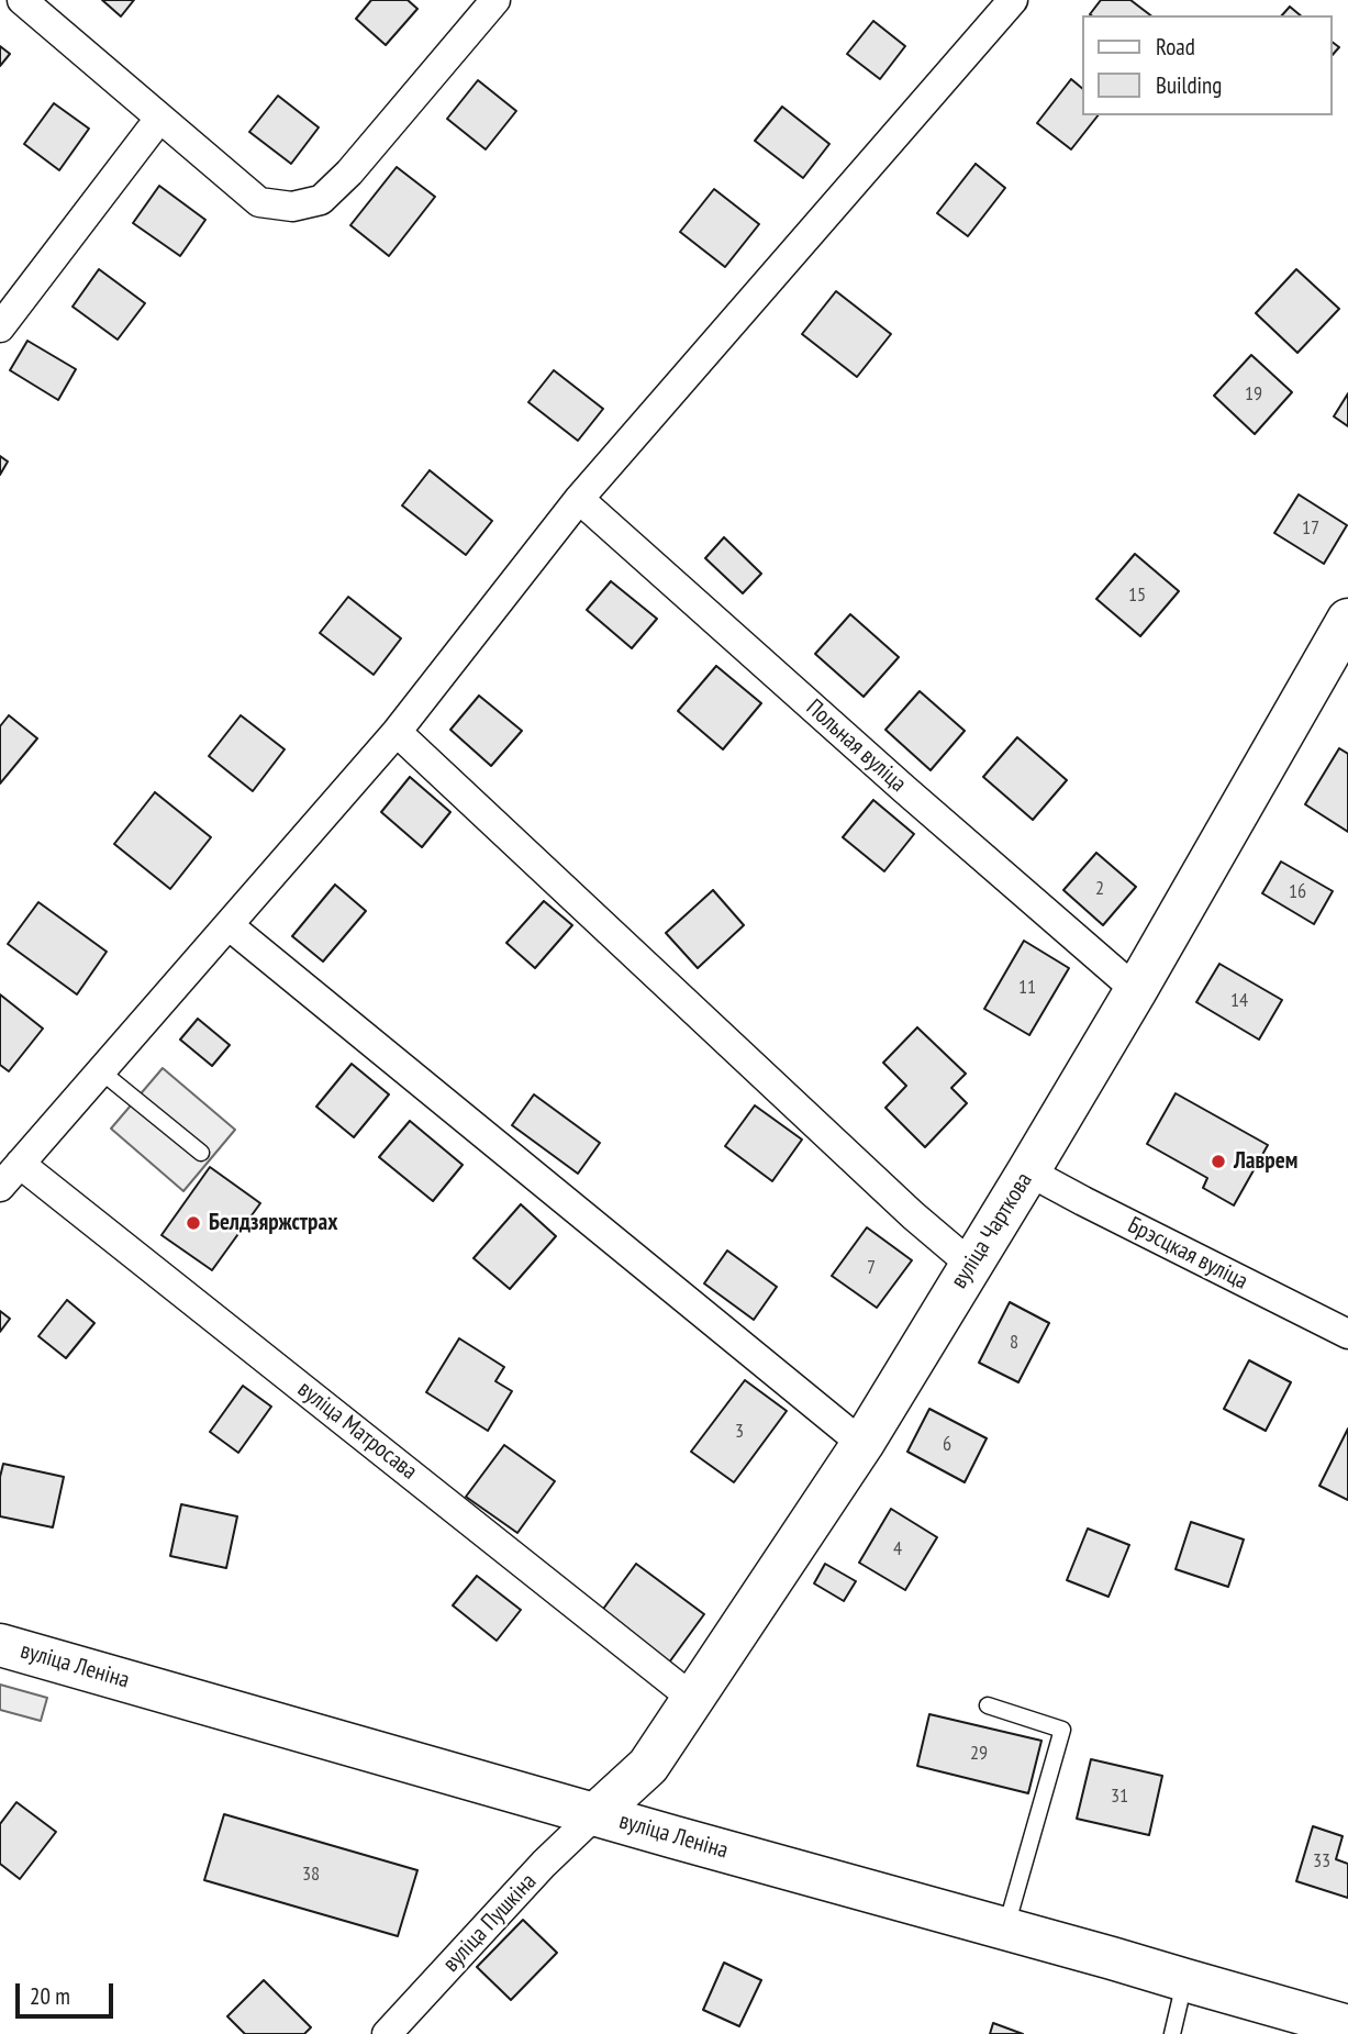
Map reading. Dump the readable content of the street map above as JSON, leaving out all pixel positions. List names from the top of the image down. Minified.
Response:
{"streets":{"main road":["вуліца Чарткова","вуліца Леніна"],"street":["Польная вуліца","Брэсцкая вуліца","вуліца Матросава","вуліца Пушкіна"]},"crossings":[["Польная вуліца","вуліца Чарткова"],["вуліца Чарткова","Брэсцкая вуліца"],["вуліца Чарткова","вуліца Матросава"],["вуліца Чарткова","вуліца Леніна"],["вуліца Чарткова","вуліца Пушкіна"],["вуліца Леніна","вуліца Пушкіна"]],"places":["Лаврем","Белдзяржстрах"],"house_numbers":["19","17","15","2","16","11","14","7","8","3","6","4","29","31","33","38"],"legend":["Road","Building"],"scale_bar":"20 m"}
